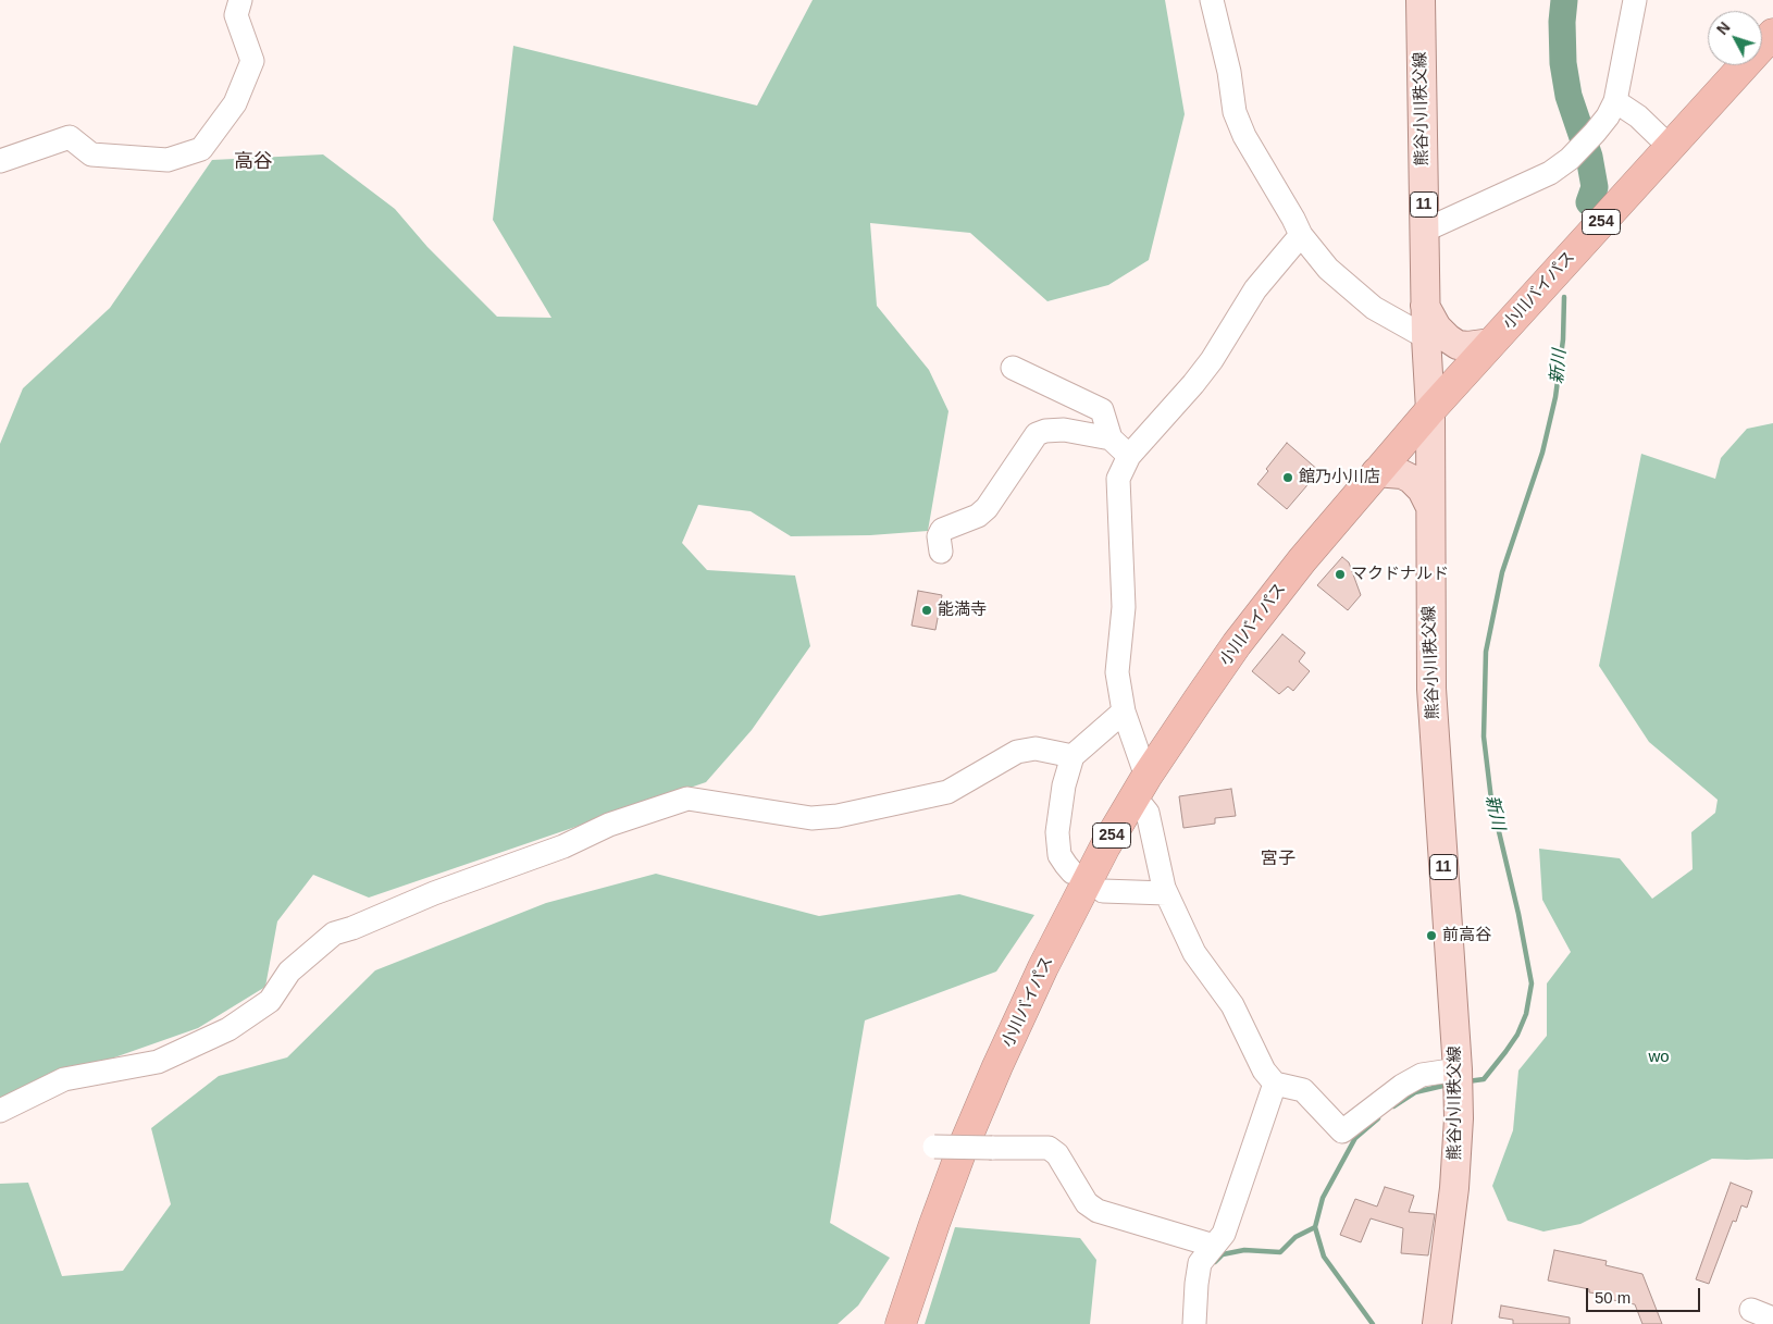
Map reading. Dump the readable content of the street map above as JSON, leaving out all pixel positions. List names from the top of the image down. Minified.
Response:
{"streets":{"highway":["254","小川バイパス"],"main road":["熊谷小川秩父線","11"]},"crossings":[["熊谷小川秩父線","小川バイパス"]],"districts":["高谷","宮子"],"water":["新川"],"parks":["wo"],"places":["館乃小川店","マクドナルド","能満寺","前高谷"],"scale_bar":"50 m","north":"top left"}
